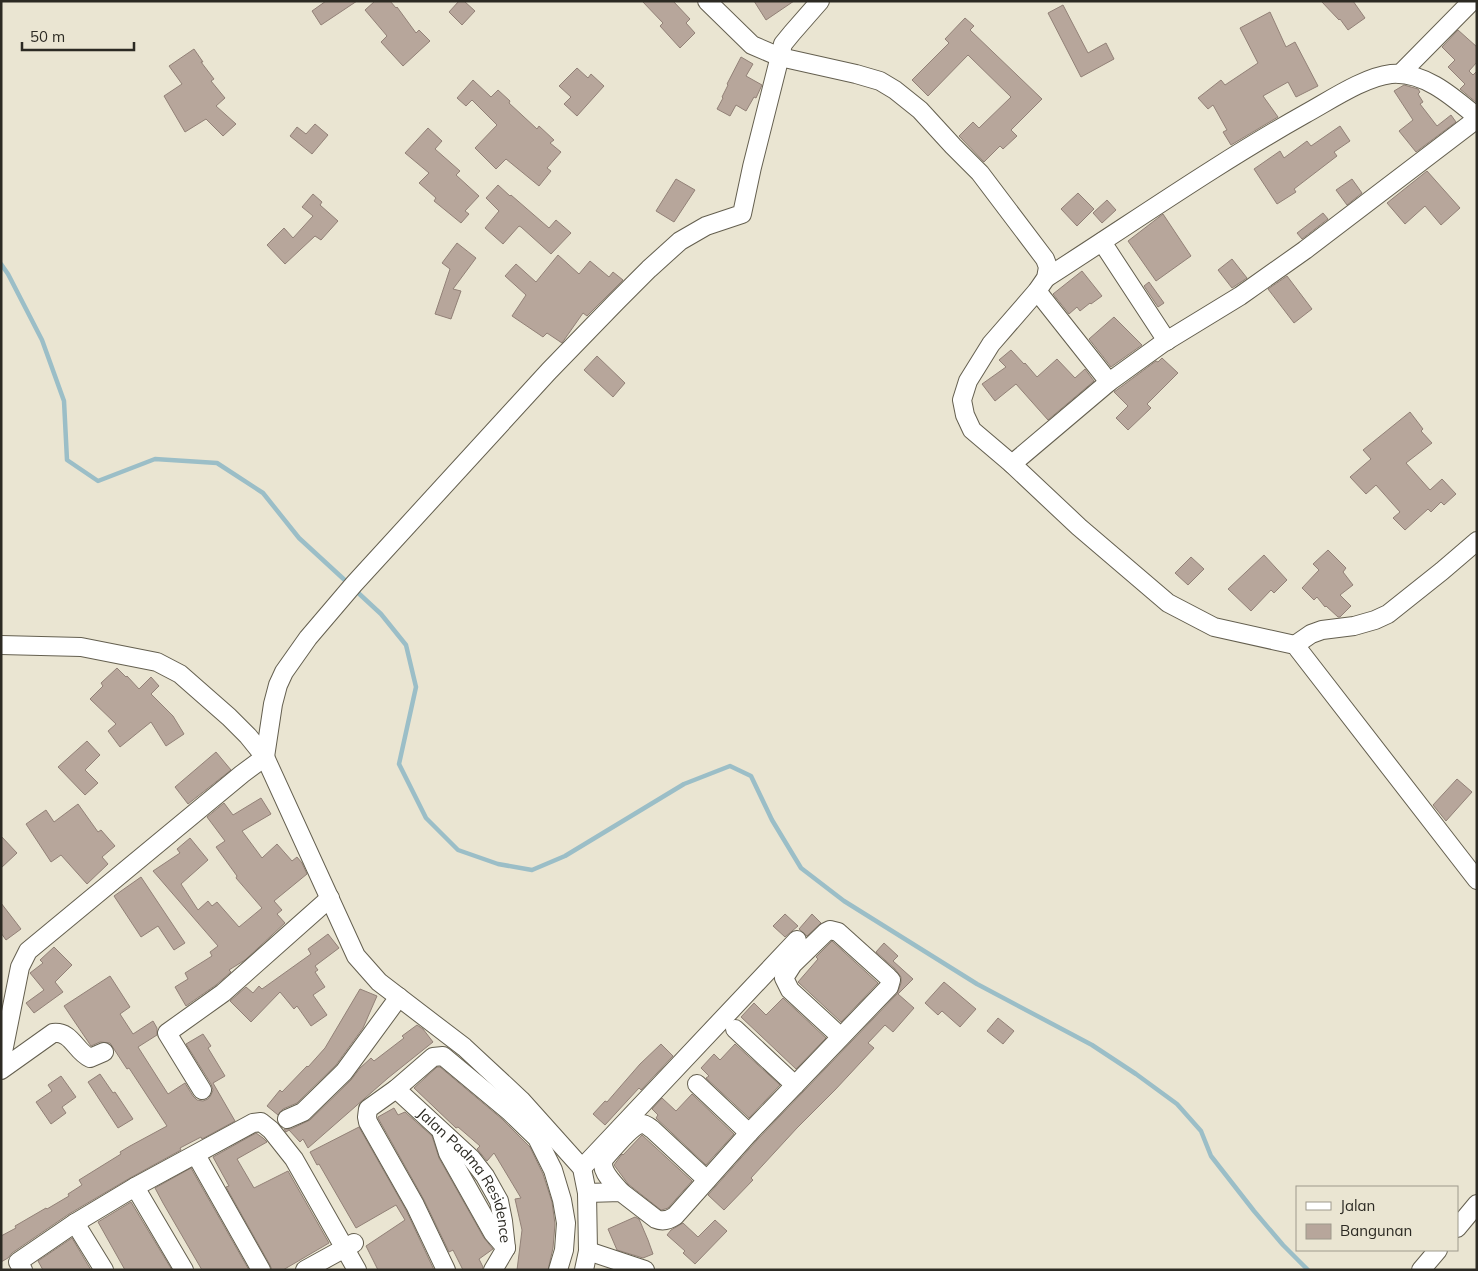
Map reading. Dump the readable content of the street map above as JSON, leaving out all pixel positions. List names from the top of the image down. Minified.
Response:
{"streets":{"street":["Jalan Padma Residence"]},"legend":["Jalan","Bangunan"],"scale_bar":"50 m"}
